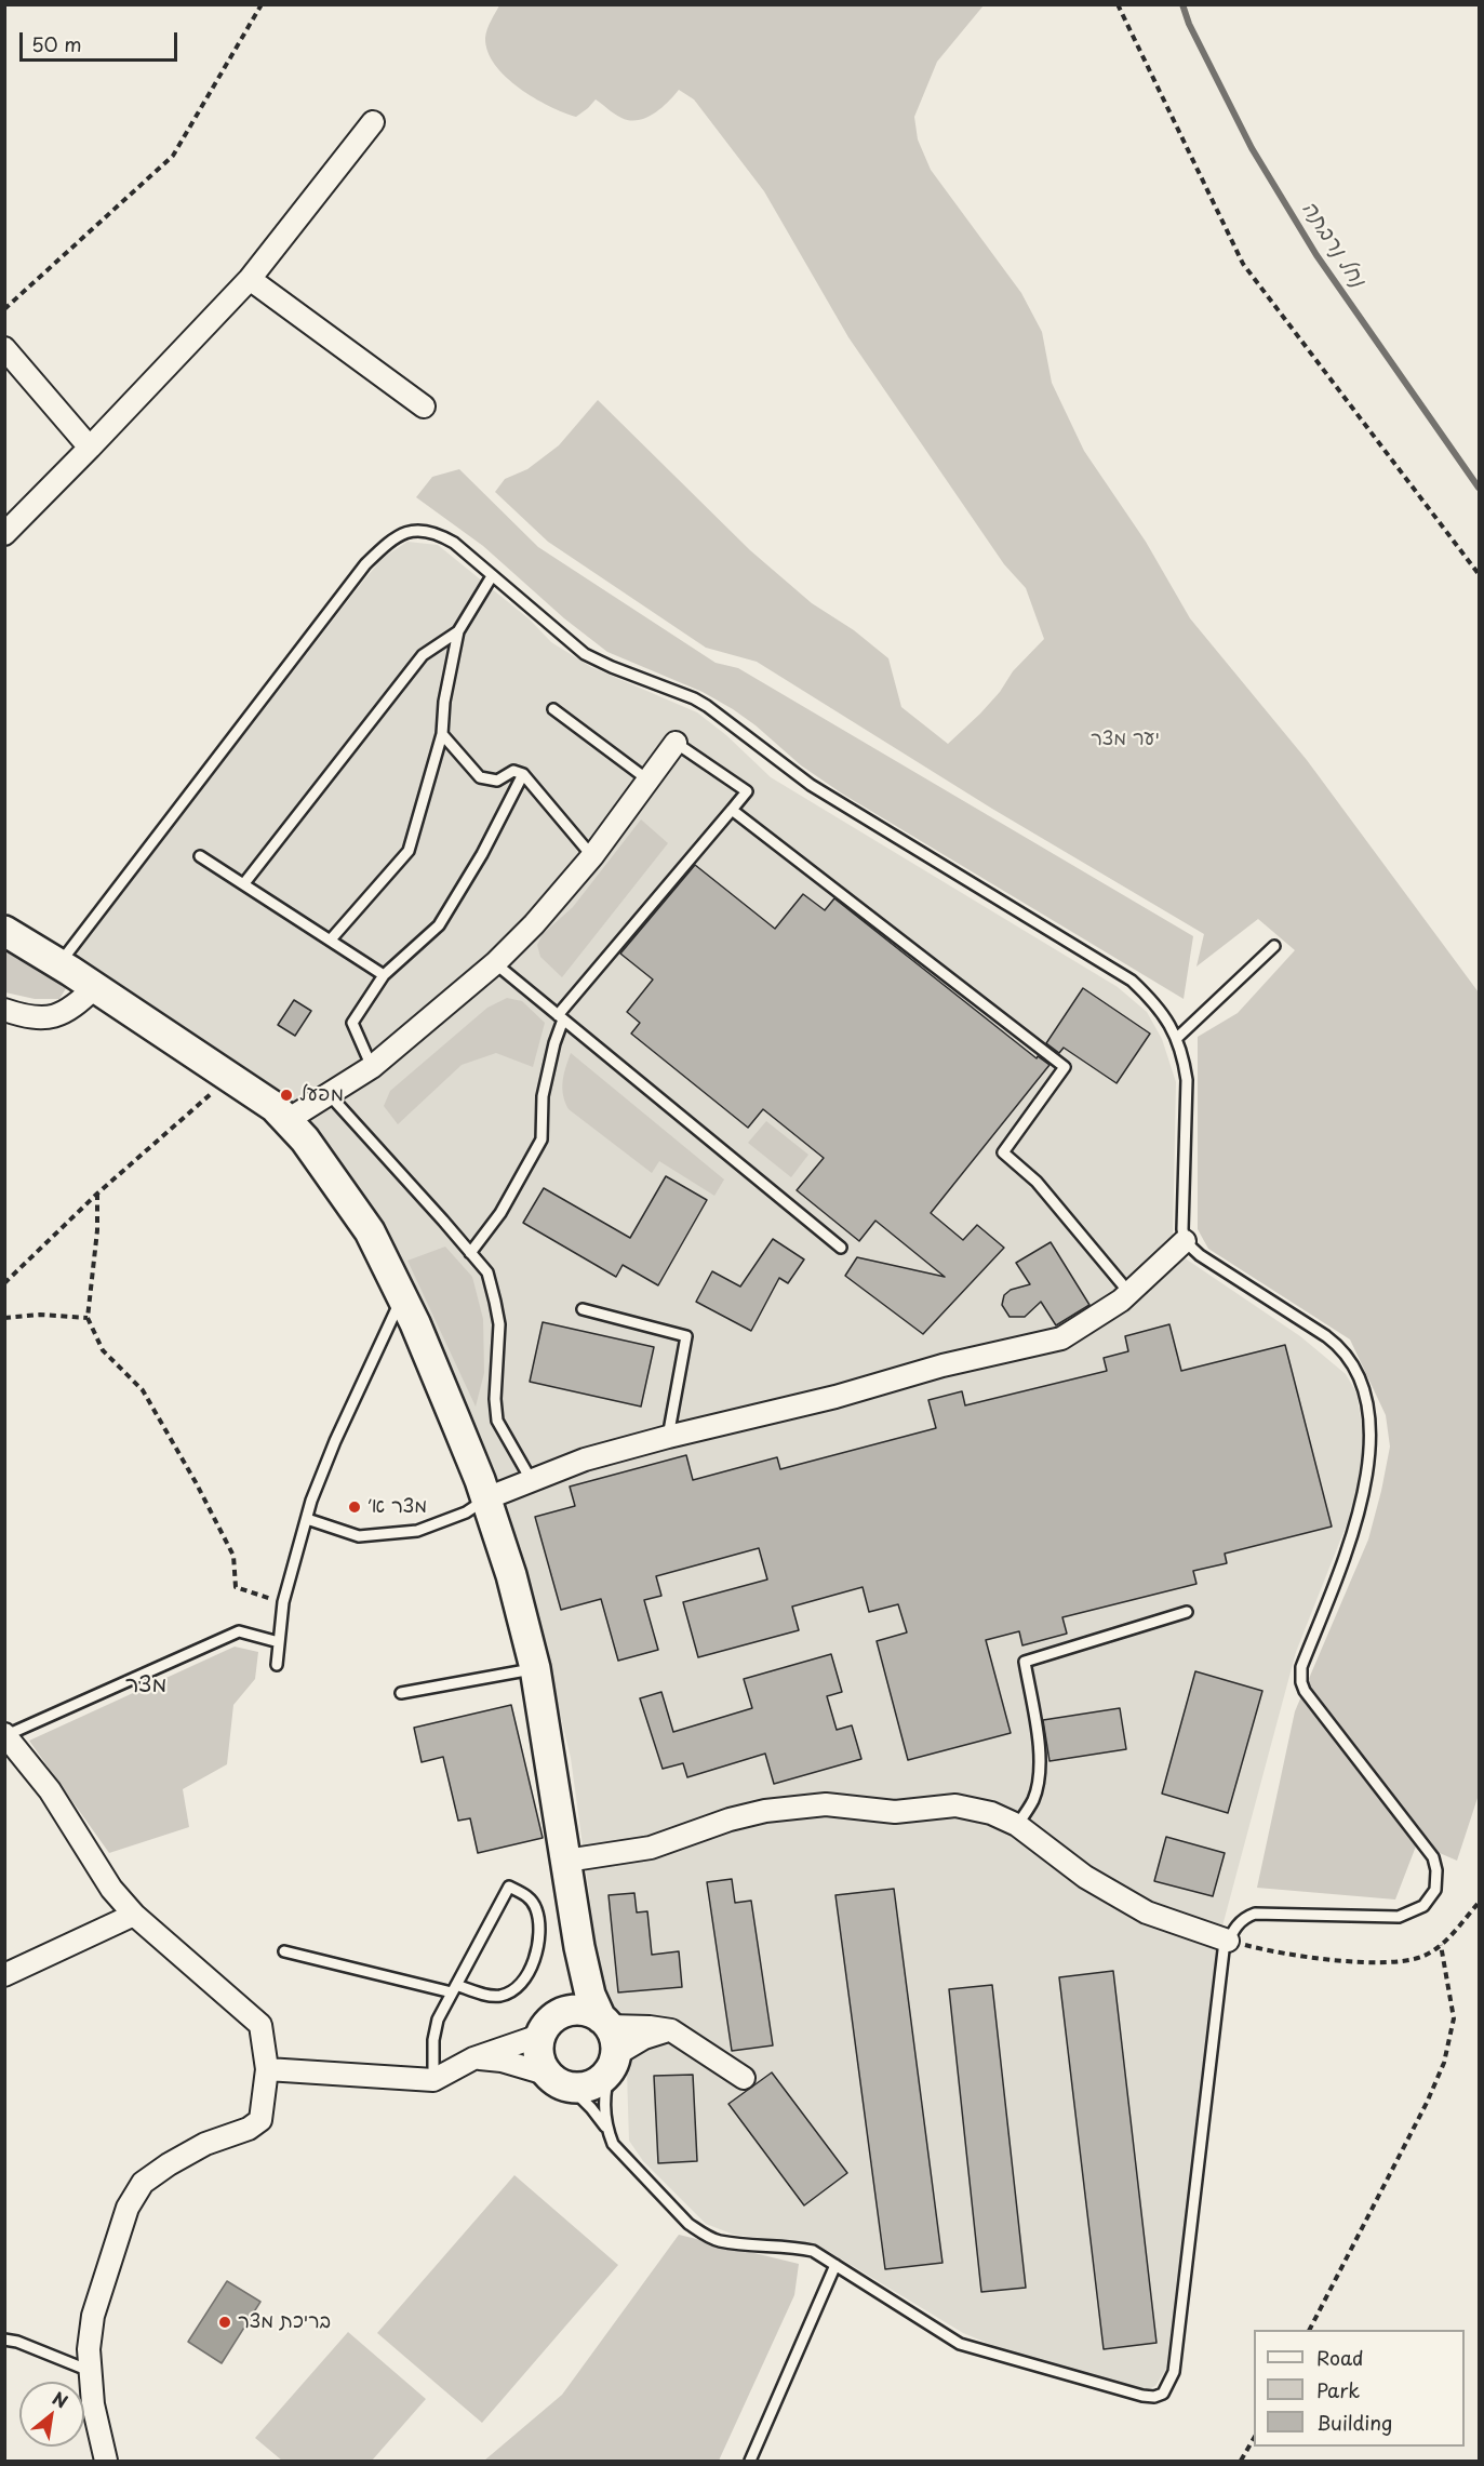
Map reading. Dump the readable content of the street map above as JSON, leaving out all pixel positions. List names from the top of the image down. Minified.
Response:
{"districts":["מצר"],"water":["נחל נרבתה"],"parks":["יער מצר"],"places":["מפעל","מצר א׳","בריכת מצר"],"legend":["Road","Park","Building"],"scale_bar":"50 m","north":"top right"}
